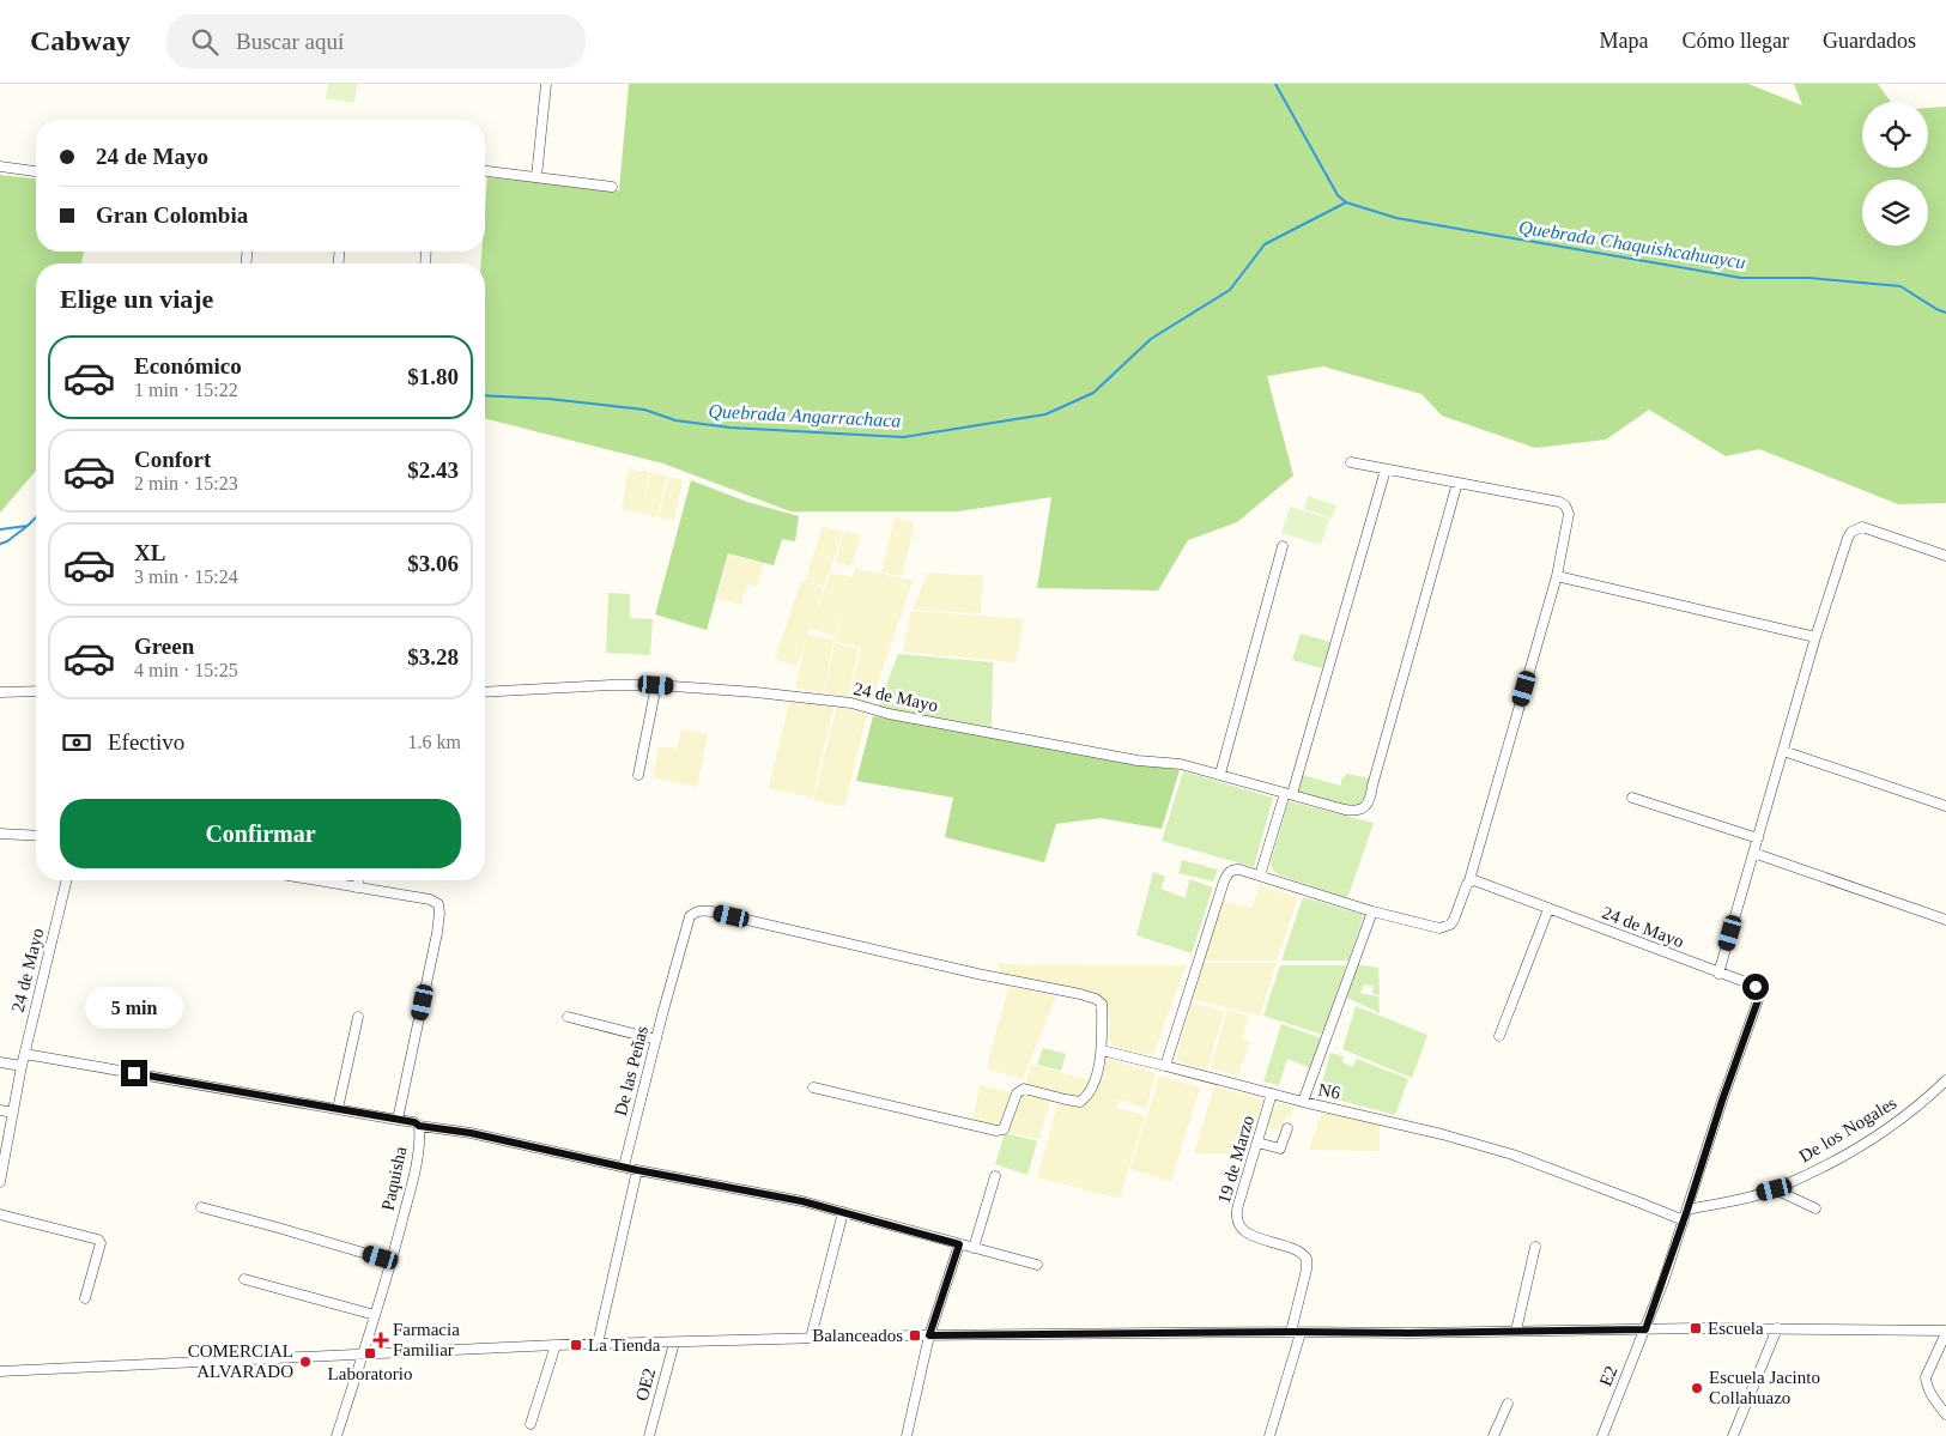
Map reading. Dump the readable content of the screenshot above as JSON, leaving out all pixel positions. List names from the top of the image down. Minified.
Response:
{"streets":{"street":["24 de Mayo","De las Peñas","N6","De los Nogales","19 de Marzo","Paquisha","E2","OE2"]},"crossings":[["24 de Mayo","N6"],["24 de Mayo","De los Nogales"],["24 de Mayo","E2"],["De las Peñas","N6"],["N6","19 de Marzo"]],"water":["Quebrada Chaquishcahuaycu","Quebrada Angarrachaca"],"places":{"transit":["Escuela","Balanceados","La Tienda","Laboratorio"],"health":["Farmacia Familiar"],"other":["COMERCIAL ALVARADO","Escuela Jacinto Collahuazo"]},"page":{"header":"Cabway","search":"Buscar aquí","nav":["Mapa","Cómo llegar","Guardados"],"banner":["24 de Mayo","Gran Colombia"],"heading":"Elige un viaje","list":[{"name":"Económico","note":"1 min · 15:22","value":"$1.80"},{"name":"Confort","note":"2 min · 15:23","value":"$2.43"},{"name":"XL","note":"3 min · 15:24","value":"$3.06"},{"name":"Green","note":"4 min · 15:25","value":"$3.28"}],"pay":["Efectivo","1.6 km"],"buttons":"Confirmar","bubble":"5 min"}}
